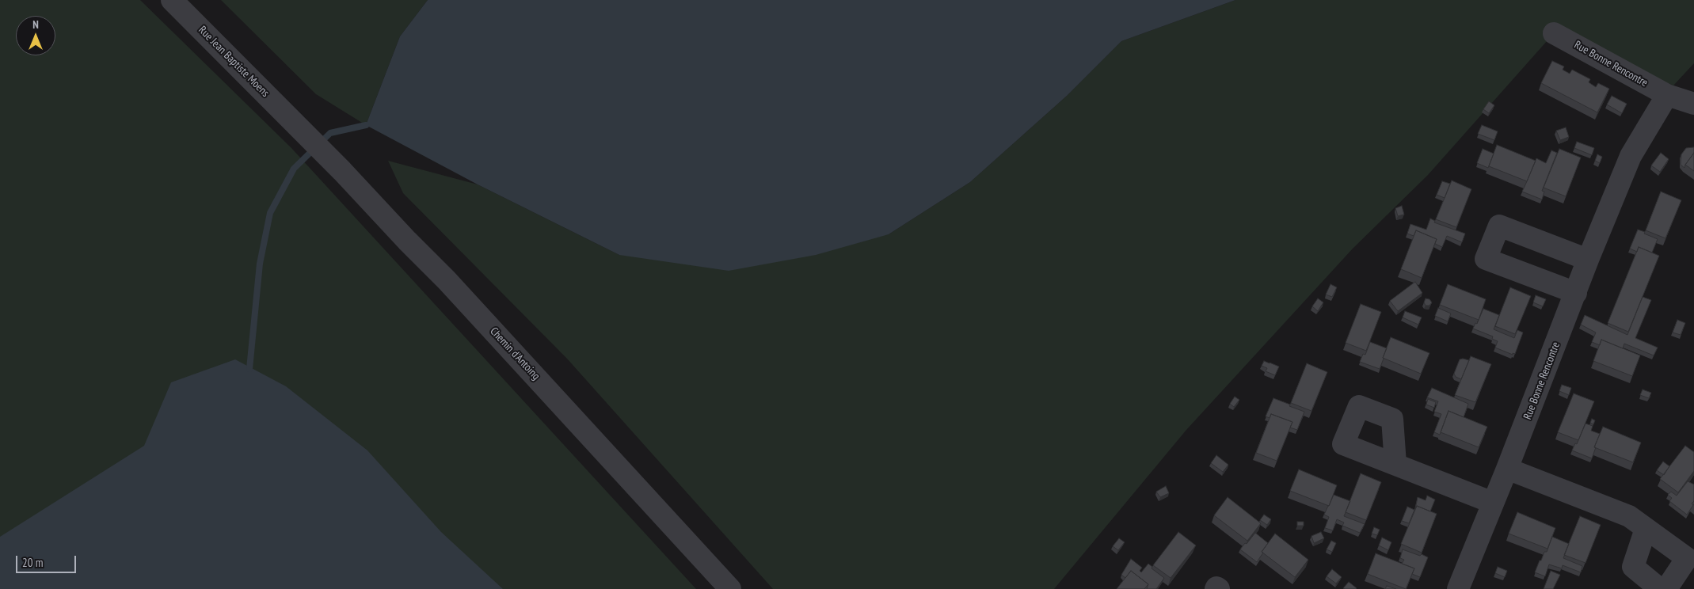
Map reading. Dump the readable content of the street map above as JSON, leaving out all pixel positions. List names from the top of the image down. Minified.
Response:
{"streets":{"street":["Rue Jean Baptiste Moens","Rue Bonne Rencontre","Chemin d'Antoing"]},"crossings":[["Rue Jean Baptiste Moens","Chemin d'Antoing"]],"scale_bar":"20 m","north":"top"}
